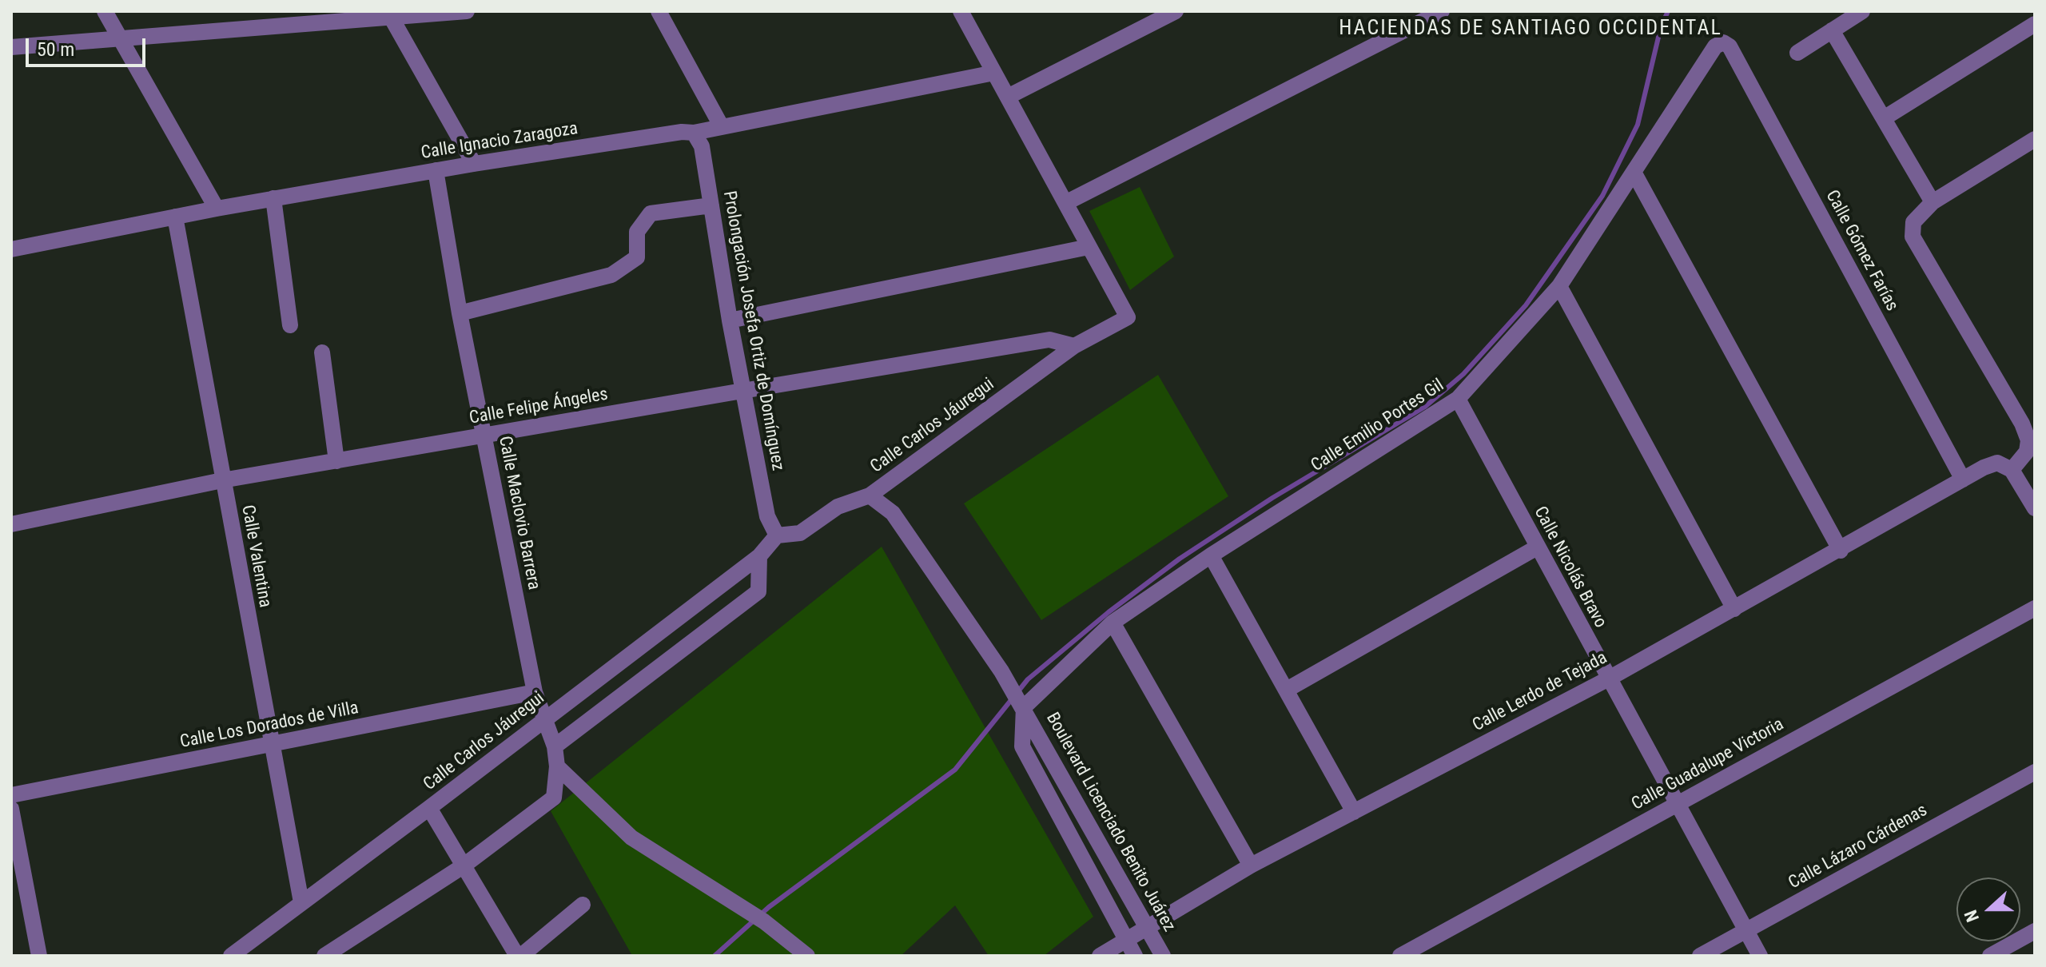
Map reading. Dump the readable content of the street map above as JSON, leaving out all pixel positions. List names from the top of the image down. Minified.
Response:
{"streets":{"street":["Calle Ignacio Zaragoza","Calle Gómez Farías","Prolongación Josefa Ortiz de Domínguez","Calle Felipe Ángeles","Calle Carlos Jáuregui","Calle Emilio Portes Gil","Calle Maclovio Barrera","Calle Valentina","Calle Nicolás Bravo","Calle Lerdo de Tejada","Calle Los Dorados de Villa","Calle Guadalupe Victoria","Boulevard Licenciado Benito Juárez","Calle Lázaro Cárdenas"]},"crossings":[["Calle Ignacio Zaragoza","Prolongación Josefa Ortiz de Domínguez"],["Calle Ignacio Zaragoza","Calle Maclovio Barrera"],["Calle Ignacio Zaragoza","Calle Valentina"],["Calle Gómez Farías","Calle Emilio Portes Gil"],["Calle Gómez Farías","Calle Lerdo de Tejada"],["Prolongación Josefa Ortiz de Domínguez","Calle Felipe Ángeles"],["Prolongación Josefa Ortiz de Domínguez","Calle Carlos Jáuregui"],["Calle Felipe Ángeles","Calle Carlos Jáuregui"],["Calle Felipe Ángeles","Calle Maclovio Barrera"],["Calle Felipe Ángeles","Calle Valentina"],["Calle Carlos Jáuregui","Calle Maclovio Barrera"],["Calle Carlos Jáuregui","Calle Valentina"],["Calle Emilio Portes Gil","Calle Nicolás Bravo"],["Calle Emilio Portes Gil","Boulevard Licenciado Benito Juárez"],["Calle Maclovio Barrera","Calle Los Dorados de Villa"],["Calle Valentina","Calle Los Dorados de Villa"],["Calle Nicolás Bravo","Calle Lerdo de Tejada"],["Calle Nicolás Bravo","Calle Guadalupe Victoria"],["Calle Nicolás Bravo","Calle Lázaro Cárdenas"],["Calle Lerdo de Tejada","Boulevard Licenciado Benito Juárez"]],"districts":["HACIENDAS DE SANTIAGO OCCIDENTAL"],"scale_bar":"50 m","north":"left"}
